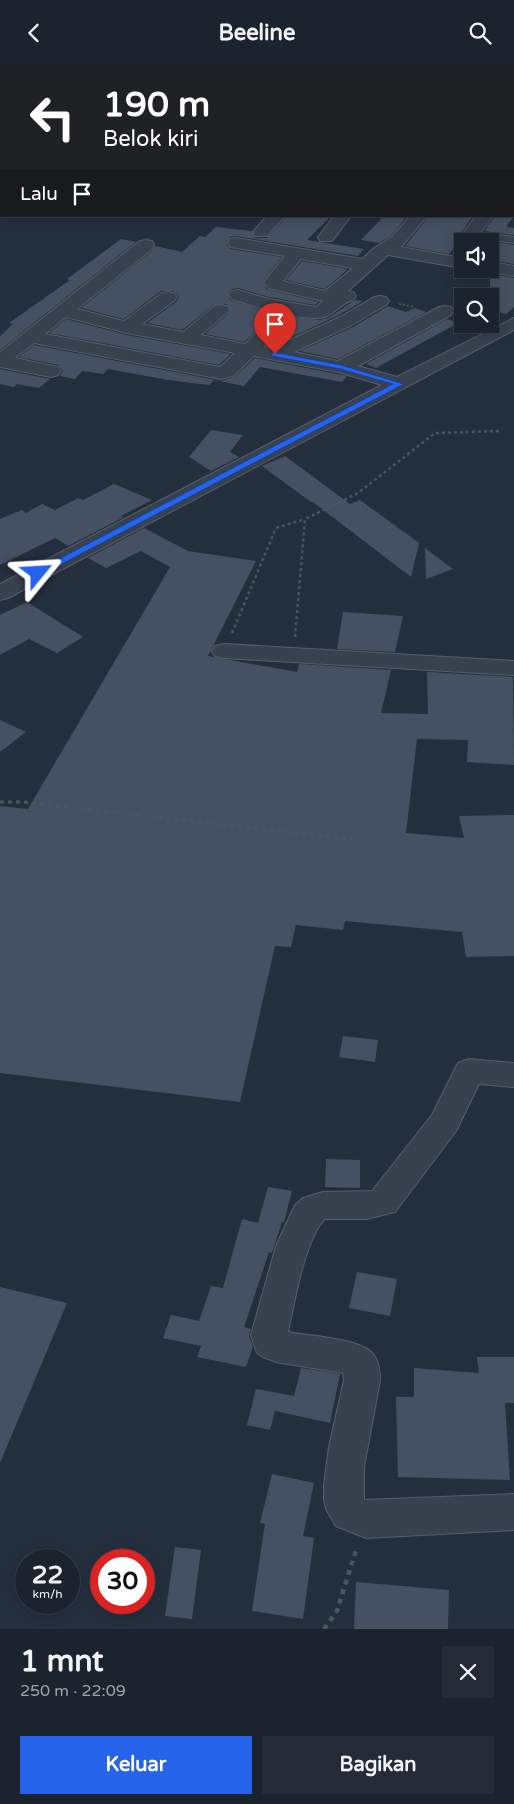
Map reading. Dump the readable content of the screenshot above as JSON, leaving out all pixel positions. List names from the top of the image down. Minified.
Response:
{"page":{"header":"Beeline","turn":["190 m","Belok kiri"],"then":"Lalu","speed":"22 km/h","limit":"30","heading":["1 mnt","250 m · 22:09"],"buttons":["Keluar","Bagikan"]}}
